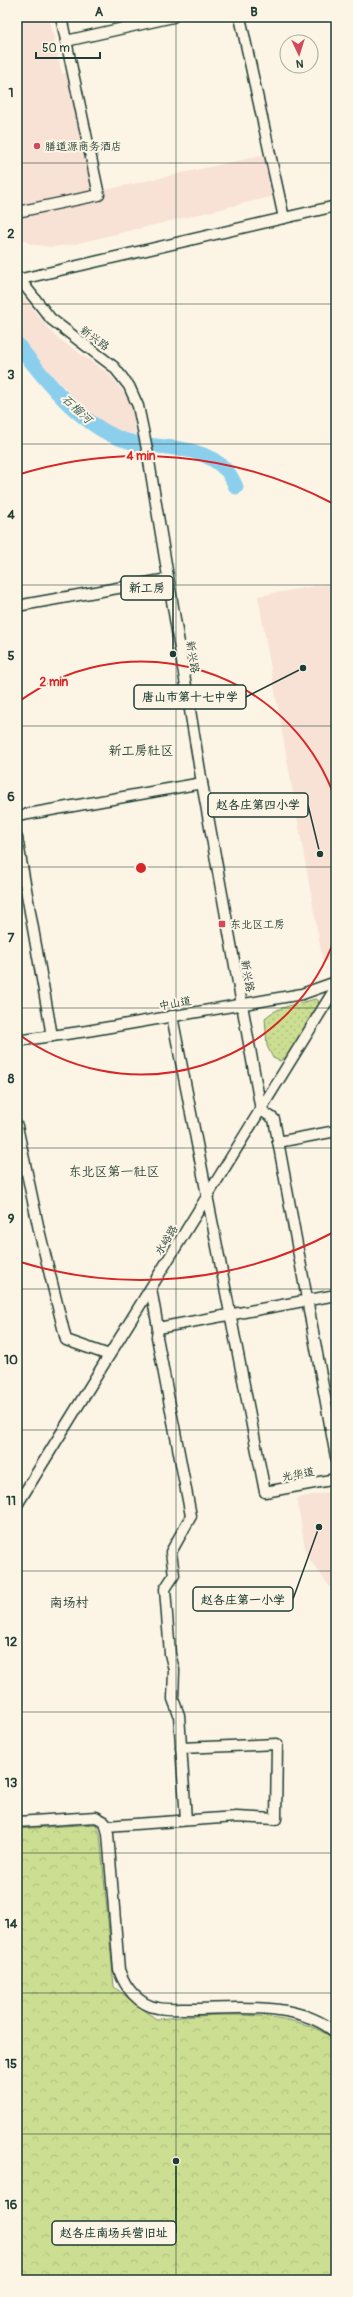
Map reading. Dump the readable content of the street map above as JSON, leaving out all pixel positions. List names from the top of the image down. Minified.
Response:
{"streets":{"street":["新兴路","中山道","水峪路","光华道"]},"crossings":[["新兴路","中山道"],["新兴路","水峪路"]],"districts":["新工房社区","东北区第一社区","南场村"],"water":["石榴河"],"places":{"other":["膳道源商务酒店","新工房","唐山市第十七中学","赵各庄第四小学","赵各庄第一小学","赵各庄南场兵营旧址"],"transit":["东北区工房"]},"scale_bar":"50 m","north":"bottom","grid":{"columns":["A","B"],"rows":["1","2","3","4","5","6","7","8","9","10","11","12","13","14","15","16"]},"rings":["4 min","2 min"]}
